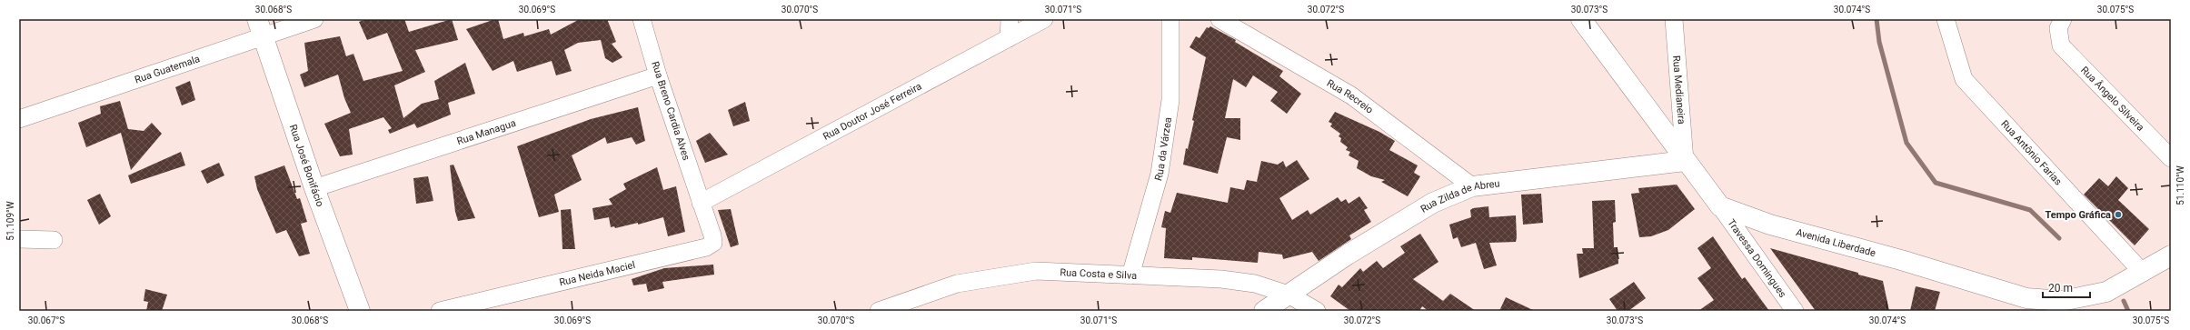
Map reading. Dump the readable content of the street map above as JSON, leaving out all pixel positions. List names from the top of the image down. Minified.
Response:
{"streets":{"street":["Rua Guatemala","Rua Medianeira","Rua Recreio","Rua Ângelo Silveira","Rua Breno Cardia Alves","Rua Doutor José Ferreira","Rua Managua","Rua da Várzea","Rua Antônio Farias","Rua José Bonifácio","Rua Zilda de Abreu","Avenida Liberdade","Travessa Domingues","Rua Neida Maciel","Rua Costa e Silva"]},"crossings":[["Rua Guatemala","Rua José Bonifácio"],["Rua Medianeira","Rua Zilda de Abreu"],["Rua Recreio","Rua Zilda de Abreu"],["Rua Breno Cardia Alves","Rua Doutor José Ferreira"],["Rua Breno Cardia Alves","Rua Managua"],["Rua Breno Cardia Alves","Rua Neida Maciel"],["Rua Doutor José Ferreira","Rua Neida Maciel"],["Rua Managua","Rua José Bonifácio"],["Rua da Várzea","Rua Costa e Silva"],["Rua Antônio Farias","Avenida Liberdade"],["Rua Zilda de Abreu","Rua Costa e Silva"],["Avenida Liberdade","Travessa Domingues"]],"places":["Tempo Gráfica"],"scale_bar":"20 m","coordinates":["30.068°S","30.069°S","30.070°S","30.071°S","30.072°S","30.073°S","30.074°S","30.075°S","51.110°W","51.109°W","30.067°S"]}
